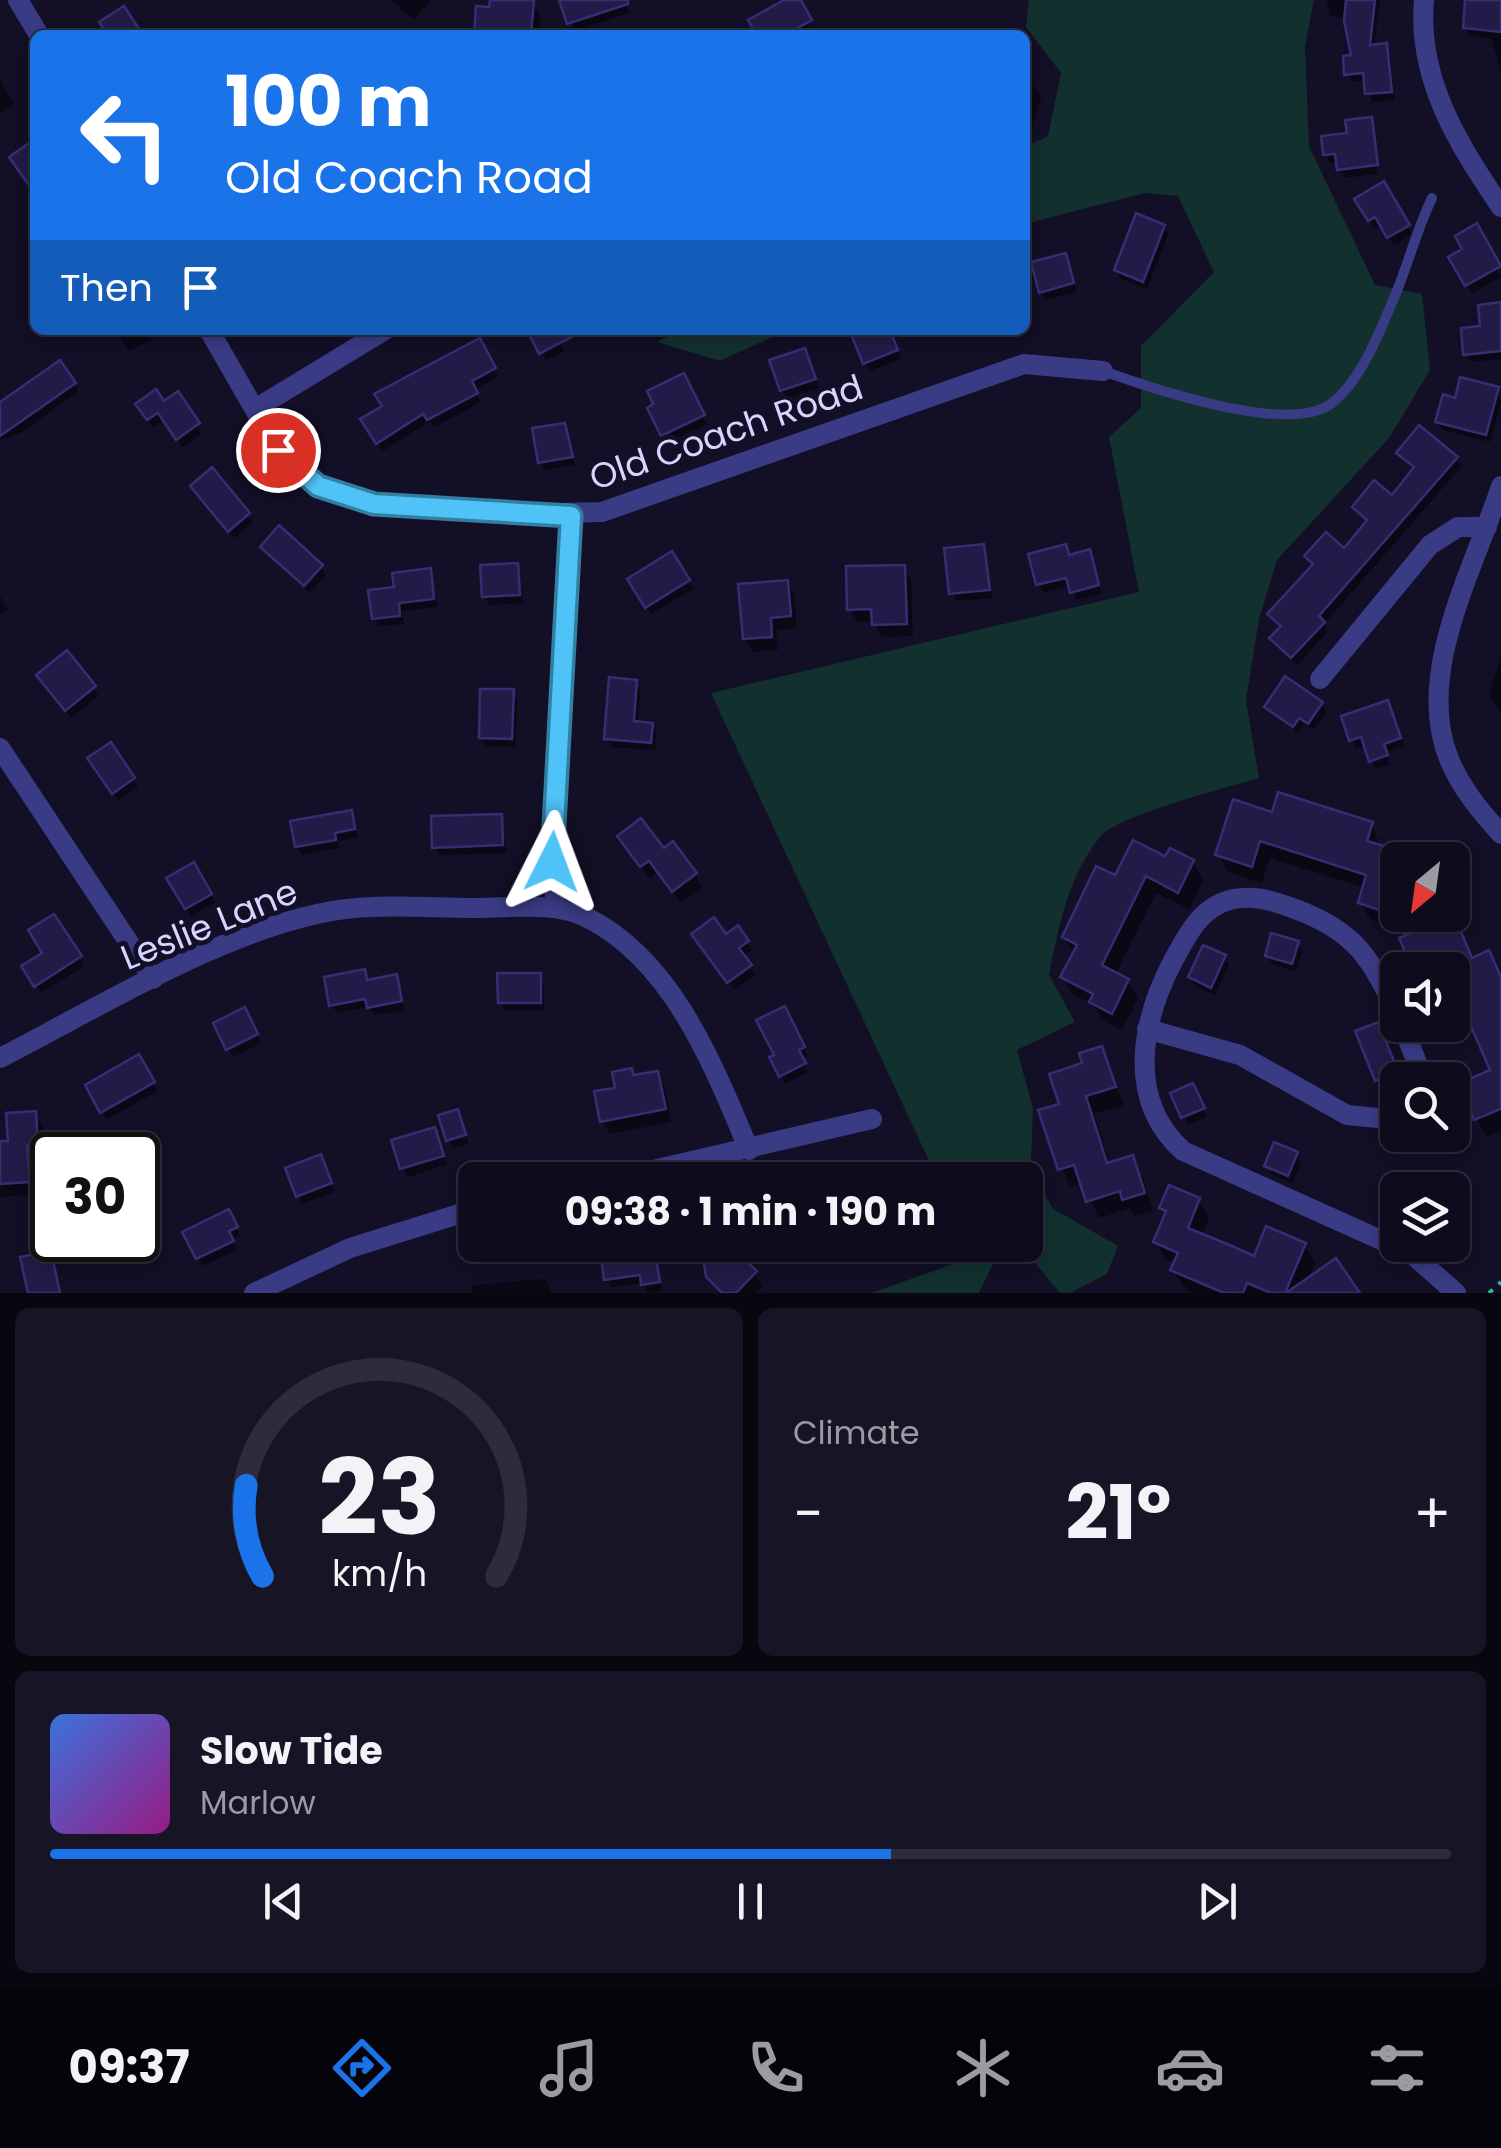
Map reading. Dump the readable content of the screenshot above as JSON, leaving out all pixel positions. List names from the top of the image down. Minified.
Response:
{"streets":{"street":["Old Coach Road","Leslie Lane"]},"north":"bottom left","page":{"turn":["100 m","Old Coach Road"],"then":"Then","limit":"30","trip":"09:38 · 1 min · 190 m","tile":"Climate","heat":["−","21°","+"],"song":["Slow Tide","Marlow"],"tabs":"09:37","gauge":["23","km/h"]}}
